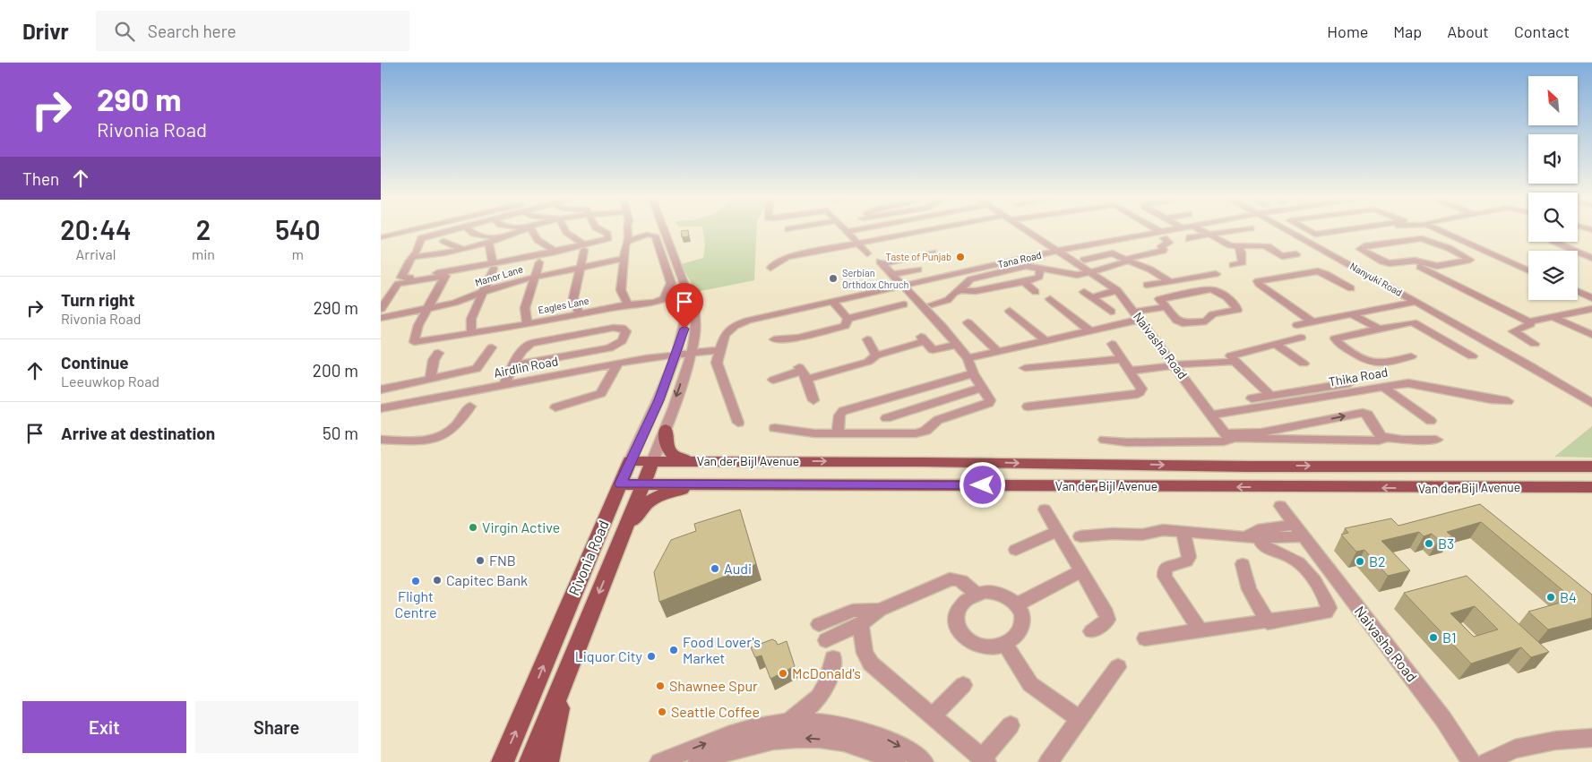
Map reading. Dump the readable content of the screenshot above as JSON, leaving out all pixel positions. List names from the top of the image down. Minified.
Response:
{"streets":{"main road":["Van der Bijl Avenue","Rivonia Road"],"street":["Tana Road","Manor Lane","Nanyuki Road","Eagles Lane","Naivasha Road","Airdlin Road","Thika Road"]},"crossings":[["Tana Road","Naivasha Road"],["Manor Lane","Eagles Lane"],["Naivasha Road","Thika Road"],["Airdlin Road","Rivonia Road"],["Van der Bijl Avenue","Rivonia Road"]],"places":["Taste of Punjab","Serbian Orthdox Chruch","Virgin Active","B3","FNB","B2","Audi","Capitec Bank","Flight Centre","B4","B1","Food Lover's Market","Liquor City","McDonald's","Shawnee Spur","Seattle Coffee"],"north":"top left","page":{"header":"Drivr","search":"Search here","nav":["Home","Map","About","Contact"],"turn":["290 m","Rivonia Road"],"then":"Then","eta":["20:44","Arrival","2","min","540","m"],"list":[{"name":"Turn right","note":"Rivonia Road","value":"290 m"},{"name":"Continue","note":"Leeuwkop Road","value":"200 m"},{"name":"Arrive at destination","value":"50 m"}],"buttons":["Exit","Share"]}}
